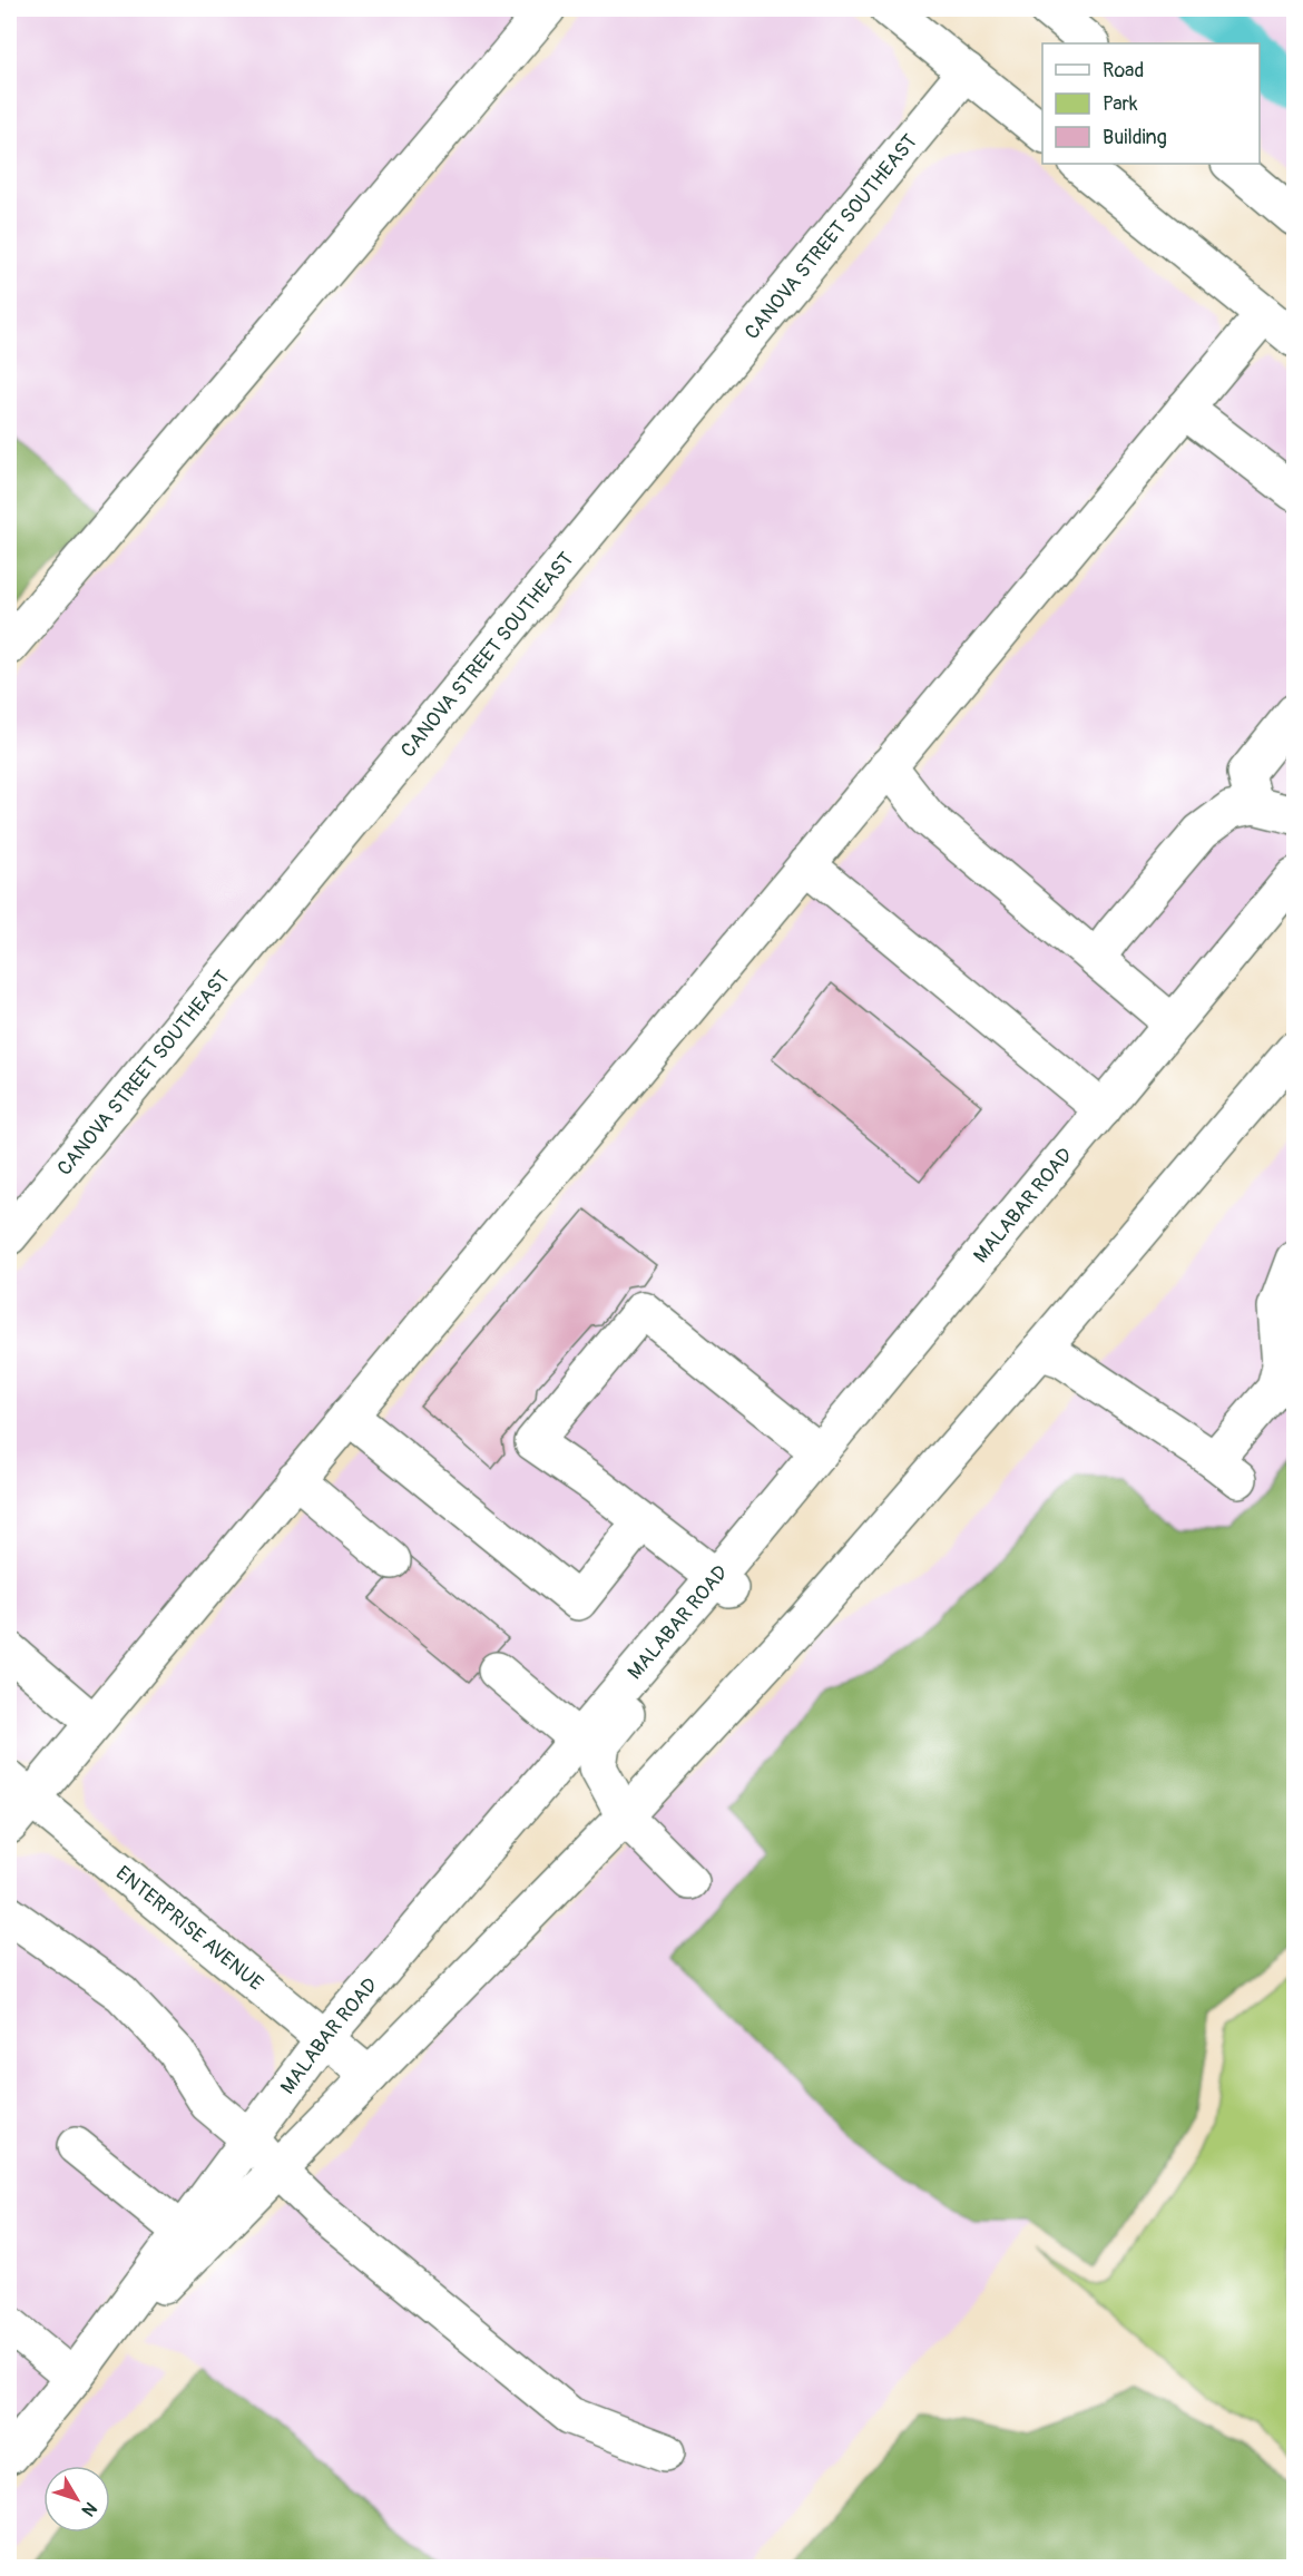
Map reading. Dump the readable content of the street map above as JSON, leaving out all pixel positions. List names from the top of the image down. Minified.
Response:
{"streets":{"main road":["CANOVA STREET SOUTHEAST","MALABAR ROAD","ENTERPRISE AVENUE"]},"crossings":[["MALABAR ROAD","ENTERPRISE AVENUE"]],"legend":["Road","Park","Building"],"north":"bottom right"}
